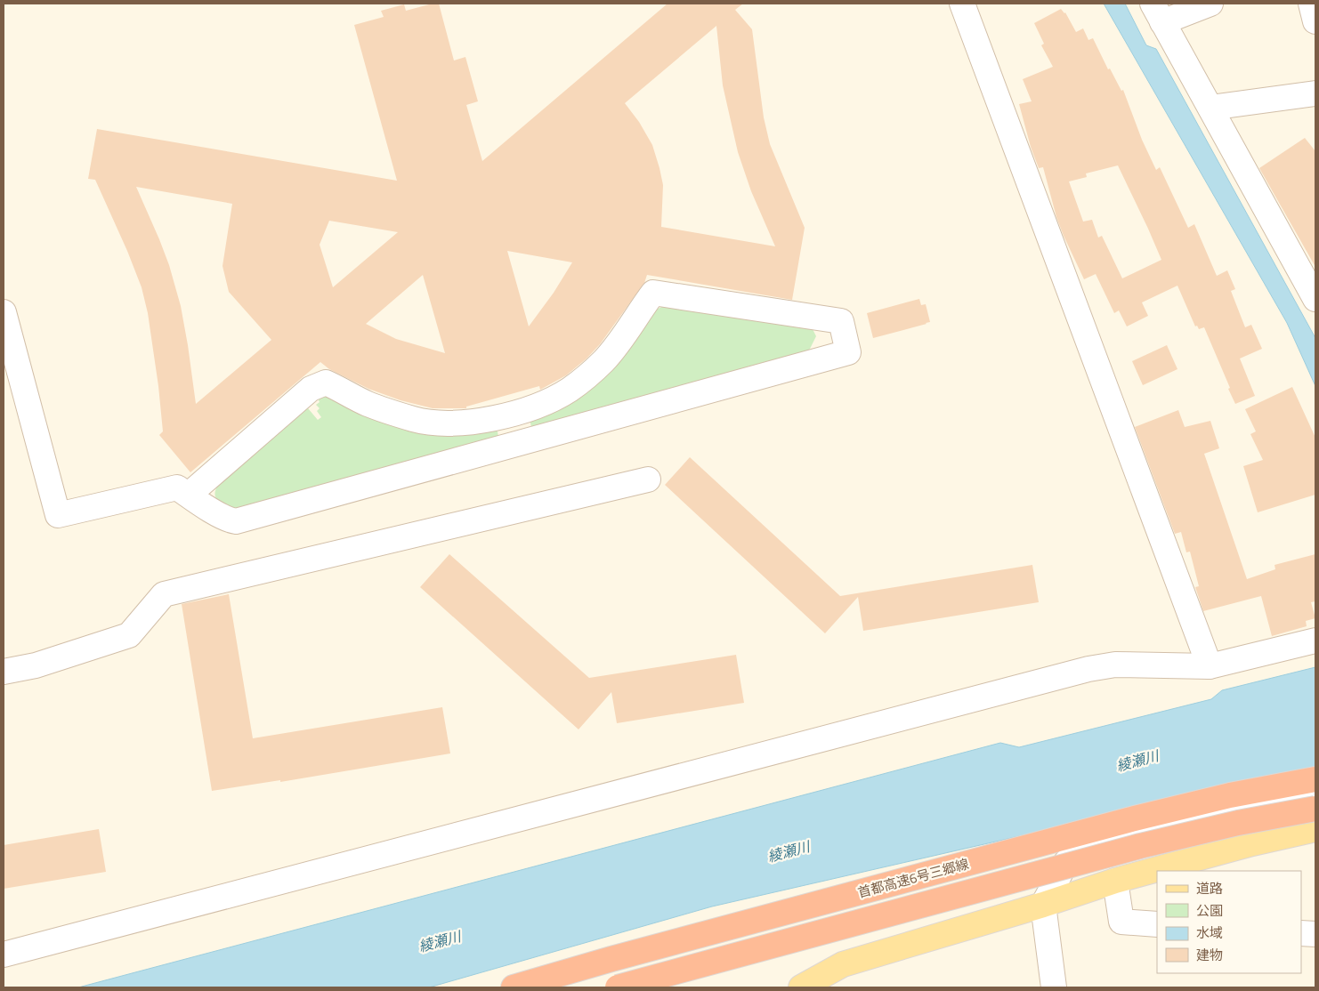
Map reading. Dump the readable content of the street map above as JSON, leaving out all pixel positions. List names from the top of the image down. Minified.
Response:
{"streets":{"highway":["首都高速6号三郷線"]},"water":["綾瀬川"],"legend":["道路","公園","水域","建物"]}
